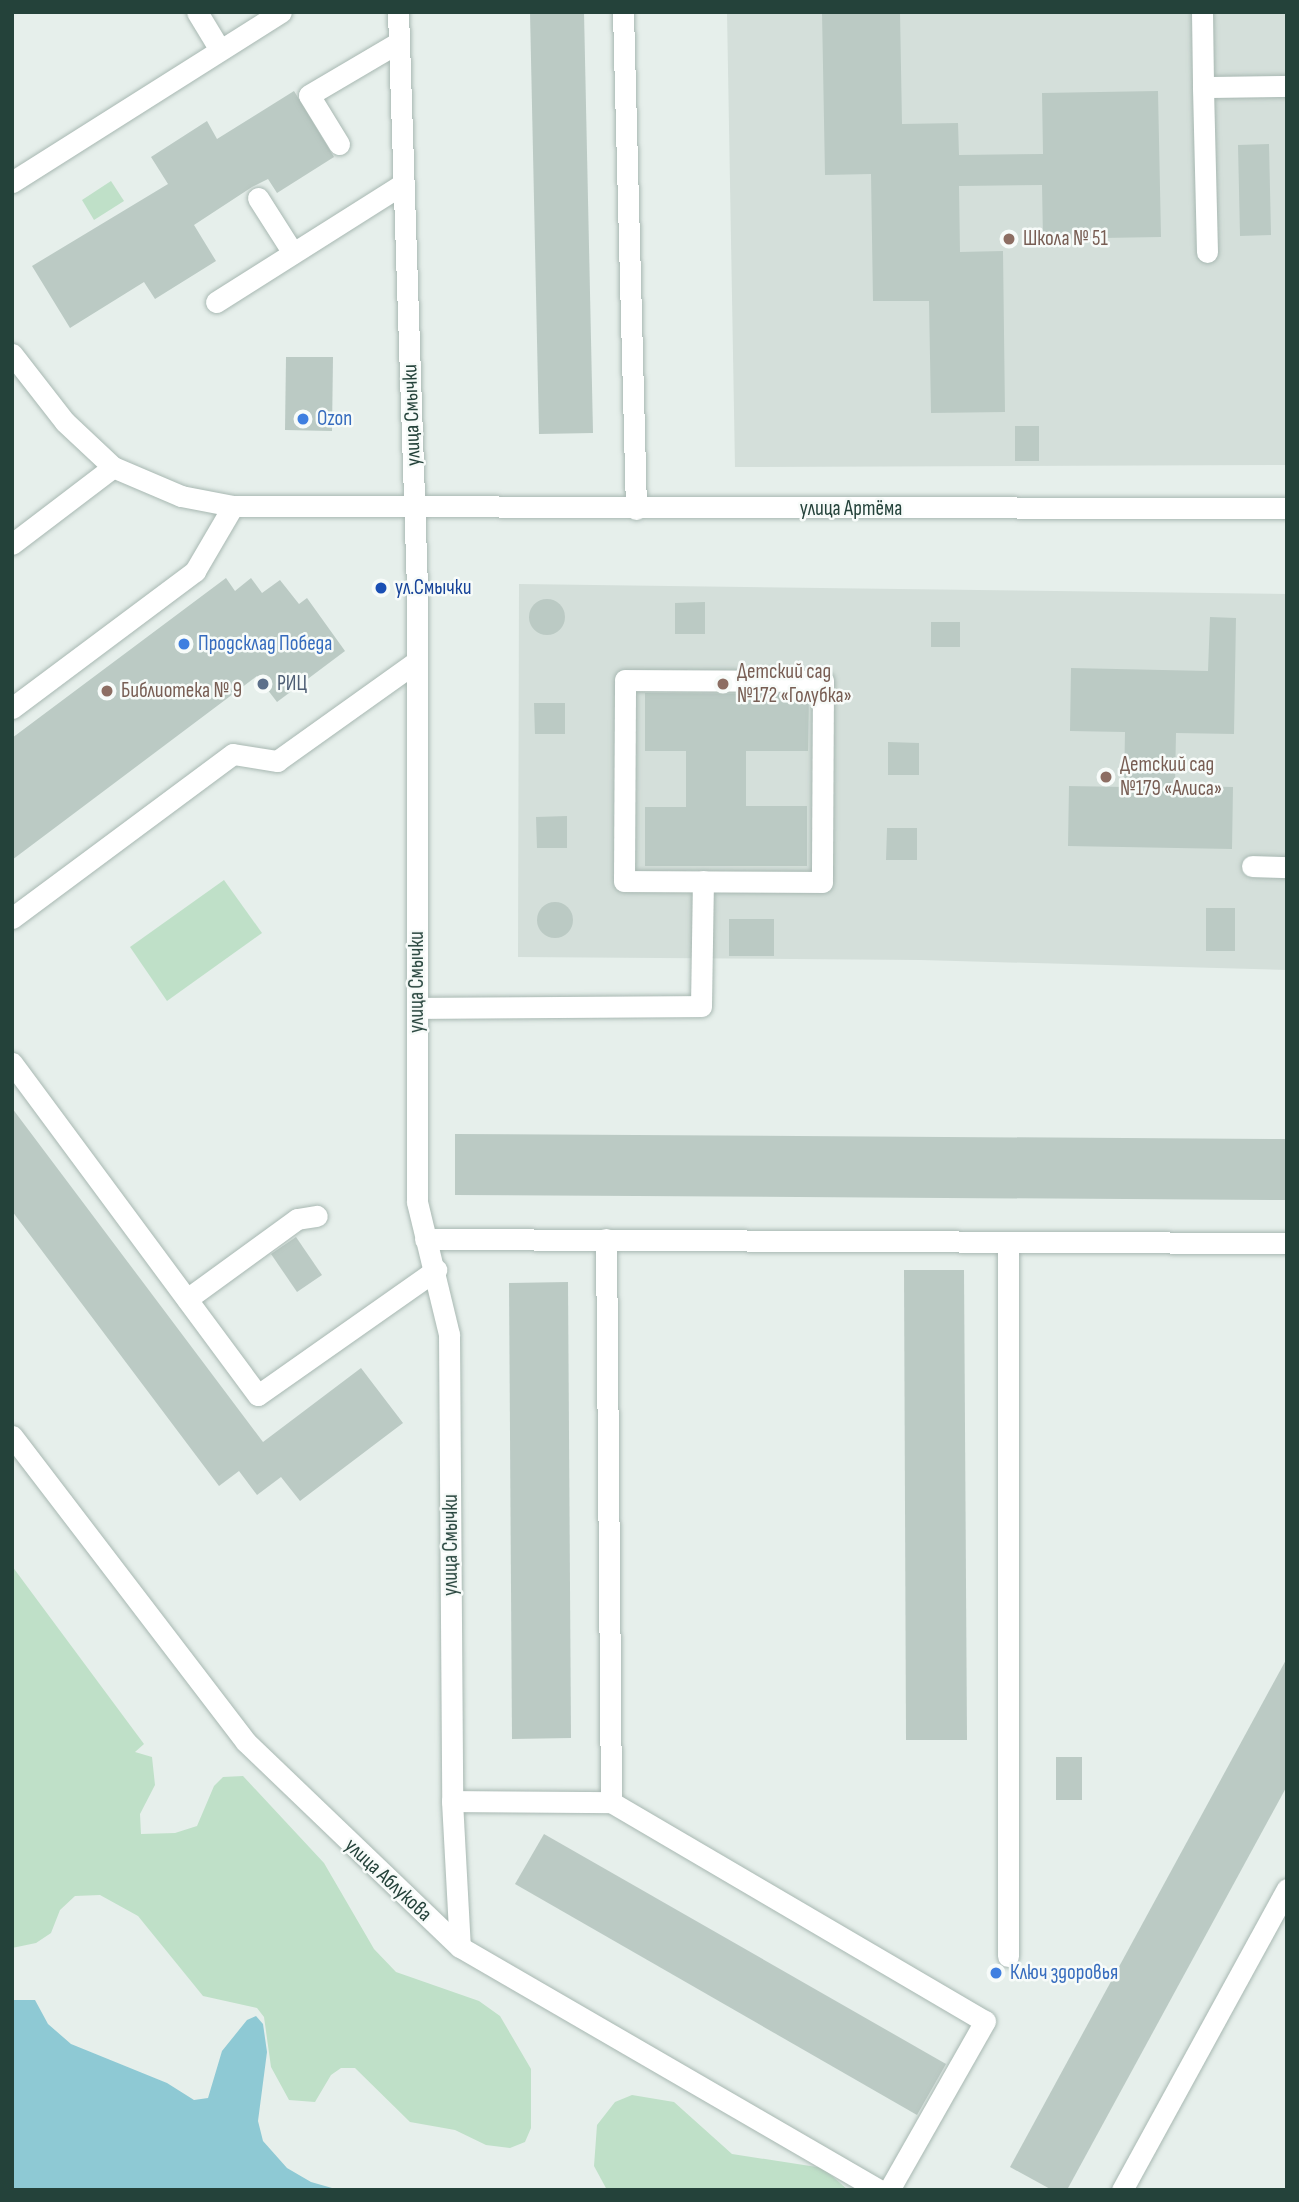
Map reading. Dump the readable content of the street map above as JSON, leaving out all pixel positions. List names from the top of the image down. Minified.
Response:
{"streets":{"street":["улица Смычки","улица Артёма","улица Аблукова"]},"crossings":[["улица Смычки","улица Артёма"],["улица Смычки","улица Аблукова"]],"places":["Школа № 51","Ozon","ул.Смычки","Продсклад Победа","РИЦ","Детский сад №172 «Голубка»","Библиотека № 9","Детский сад №179 «Алиса»","Ключ здоровья"]}
